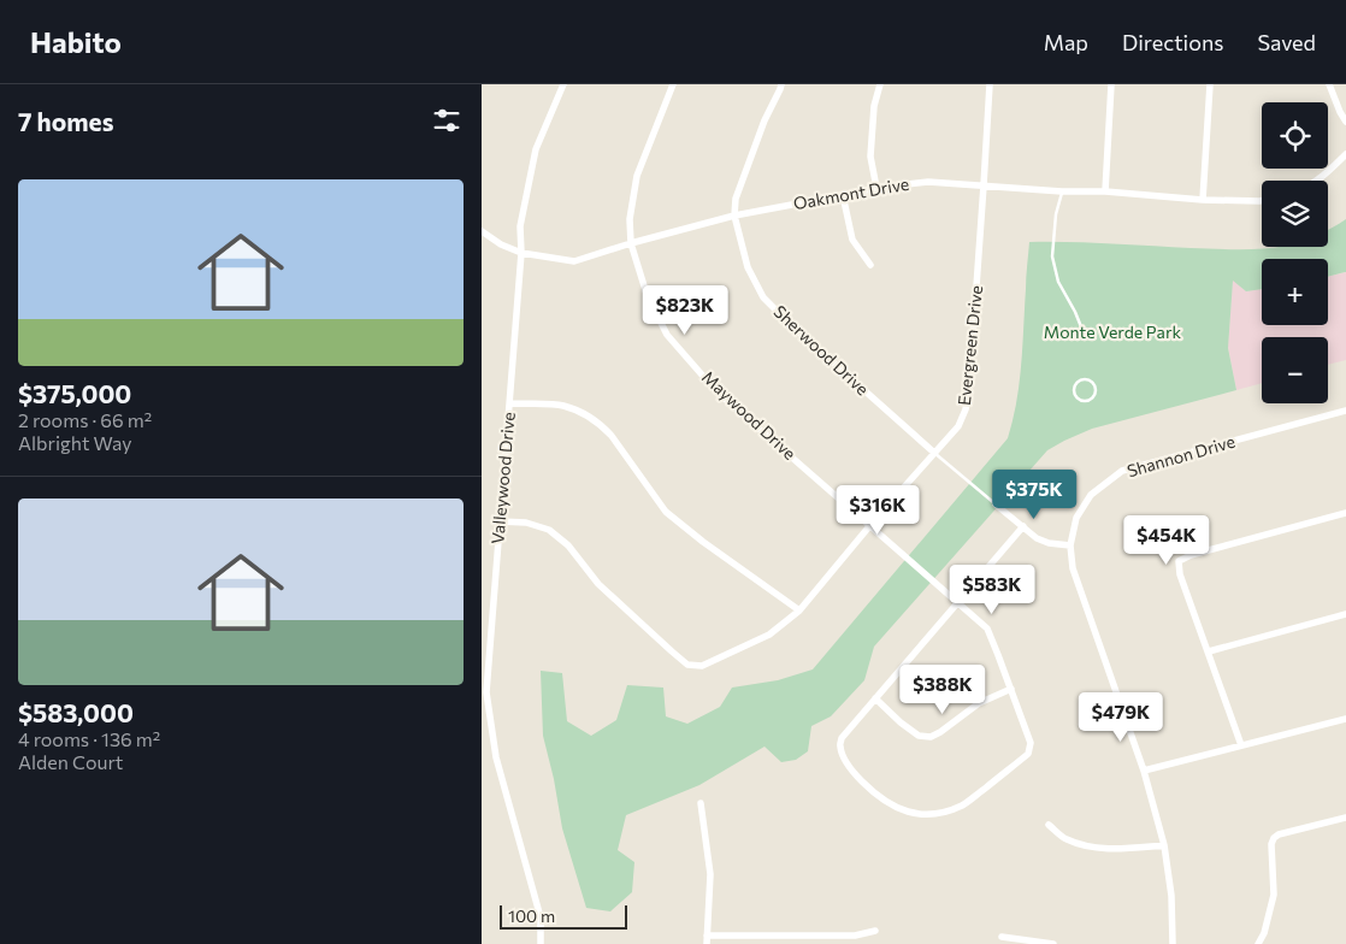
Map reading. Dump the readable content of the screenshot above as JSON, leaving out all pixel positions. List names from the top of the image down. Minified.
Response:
{"streets":{"street":["Oakmont Drive","Evergreen Drive","Sherwood Drive","Maywood Drive","Shannon Drive","Valleywood Drive"]},"crossings":[["Oakmont Drive","Evergreen Drive"],["Oakmont Drive","Sherwood Drive"],["Oakmont Drive","Maywood Drive"],["Oakmont Drive","Valleywood Drive"],["Evergreen Drive","Sherwood Drive"],["Evergreen Drive","Maywood Drive"],["Evergreen Drive","Valleywood Drive"]],"parks":["Monte Verde Park"],"scale_bar":"100 m","page":{"header":"Habito","nav":["Map","Directions","Saved"],"heading":"7 homes","map_buttons":["+","−"],"list":[{"name":"$375,000","note":"2 rooms · 66 m² · Albright Way"},{"name":"$583,000","note":"4 rooms · 136 m² · Alden Court"}],"price":["$823K","$375K","$316K","$454K","$583K","$388K","$479K"],"scale":"100 m"}}
